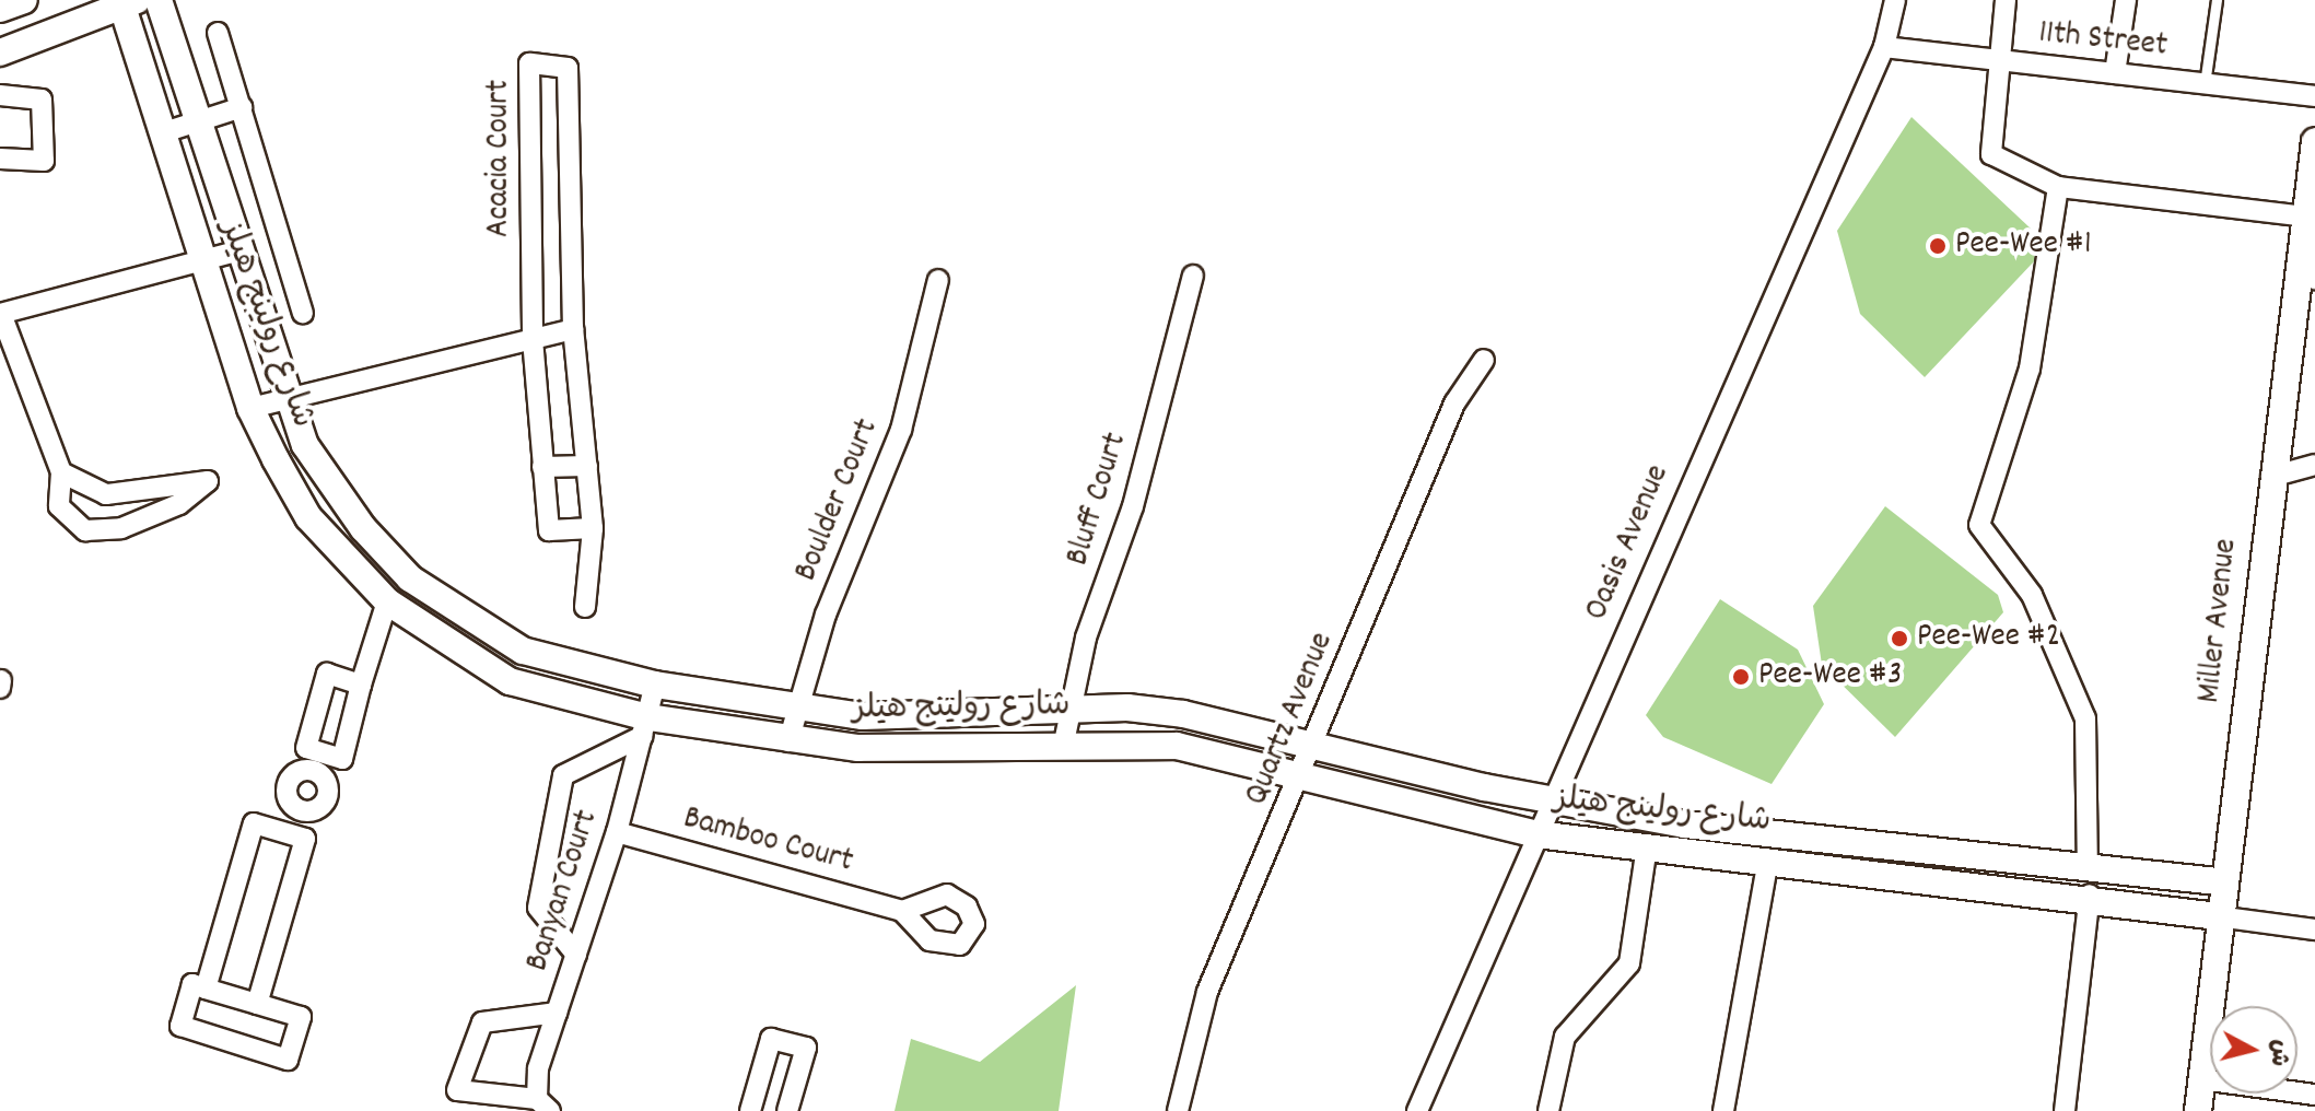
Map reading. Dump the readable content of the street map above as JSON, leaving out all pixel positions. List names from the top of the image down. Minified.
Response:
{"streets":{"main road":["شارع رولينج هيلز","Miller Avenue"],"street":["11th Street","Acacia Court","Bluff Court","Boulder Court","Oasis Avenue","Quartz Avenue","Bamboo Court","Banyan Court"]},"crossings":[["11th Street","Oasis Avenue"],["شارع رولينج هيلز","Bluff Court"],["شارع رولينج هيلز","Boulder Court"],["شارع رولينج هيلز","Oasis Avenue"],["شارع رولينج هيلز","Miller Avenue"],["شارع رولينج هيلز","Quartz Avenue"],["شارع رولينج هيلز","Banyan Court"],["Bamboo Court","Banyan Court"]],"places":["Pee-Wee #1","Pee-Wee #2","Pee-Wee #3"],"north":"right"}
